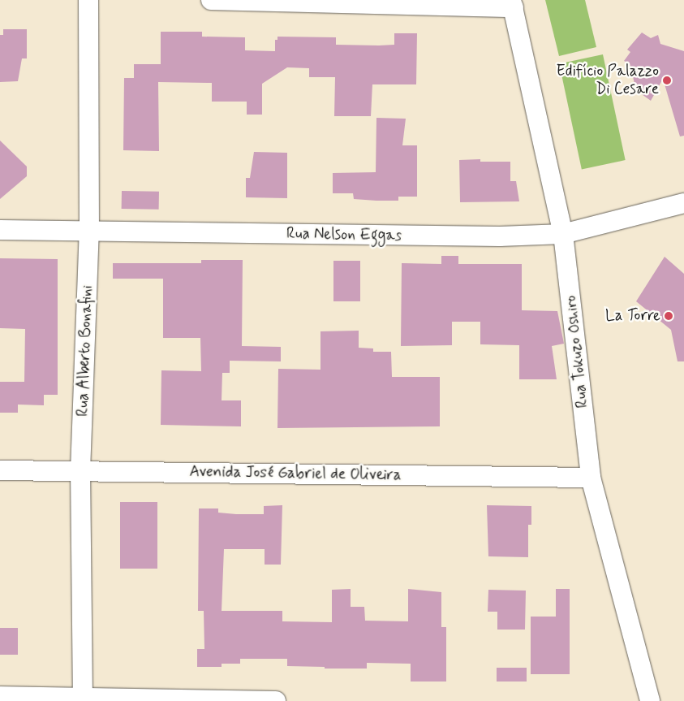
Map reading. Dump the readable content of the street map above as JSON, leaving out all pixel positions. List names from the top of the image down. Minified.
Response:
{"streets":{"street":["Rua Nelson Eggas","Rua Alberto Bonafini","Rua Tokuzo Oshiro","Avenida José Gabriel de Oliveira"]},"crossings":[["Rua Nelson Eggas","Rua Alberto Bonafini"],["Rua Nelson Eggas","Rua Tokuzo Oshiro"],["Rua Alberto Bonafini","Avenida José Gabriel de Oliveira"],["Rua Tokuzo Oshiro","Avenida José Gabriel de Oliveira"]],"places":["Edifício Palazzo Di Cesare","La Torre"]}
